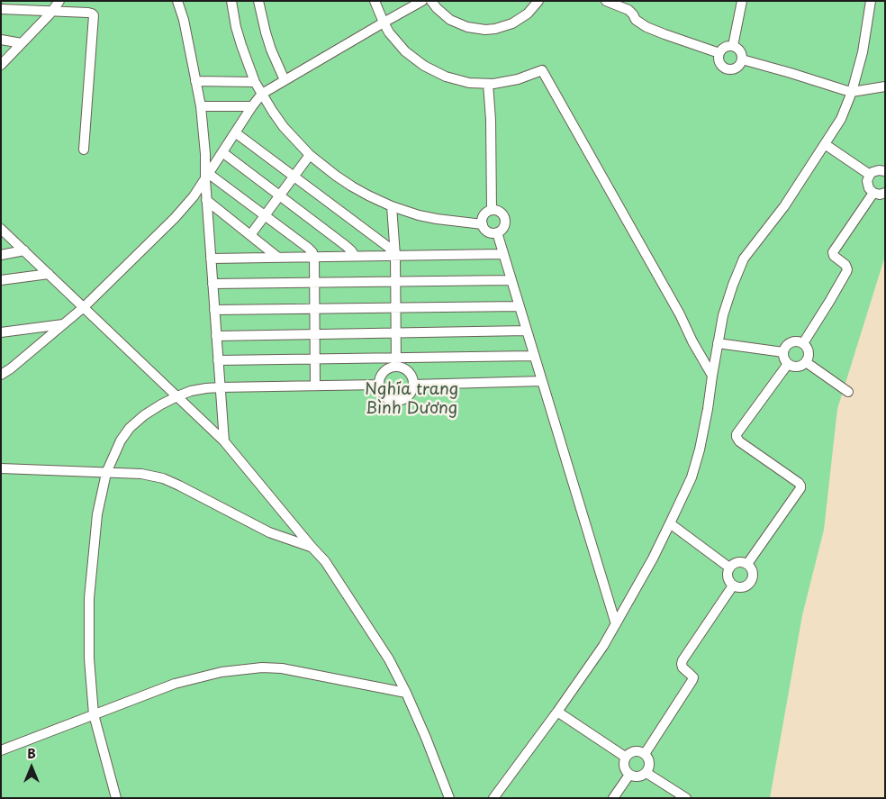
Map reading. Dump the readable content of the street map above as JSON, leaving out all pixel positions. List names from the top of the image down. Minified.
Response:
{"parks":["Nghĩa trang Bình Dương"],"north":"top"}
